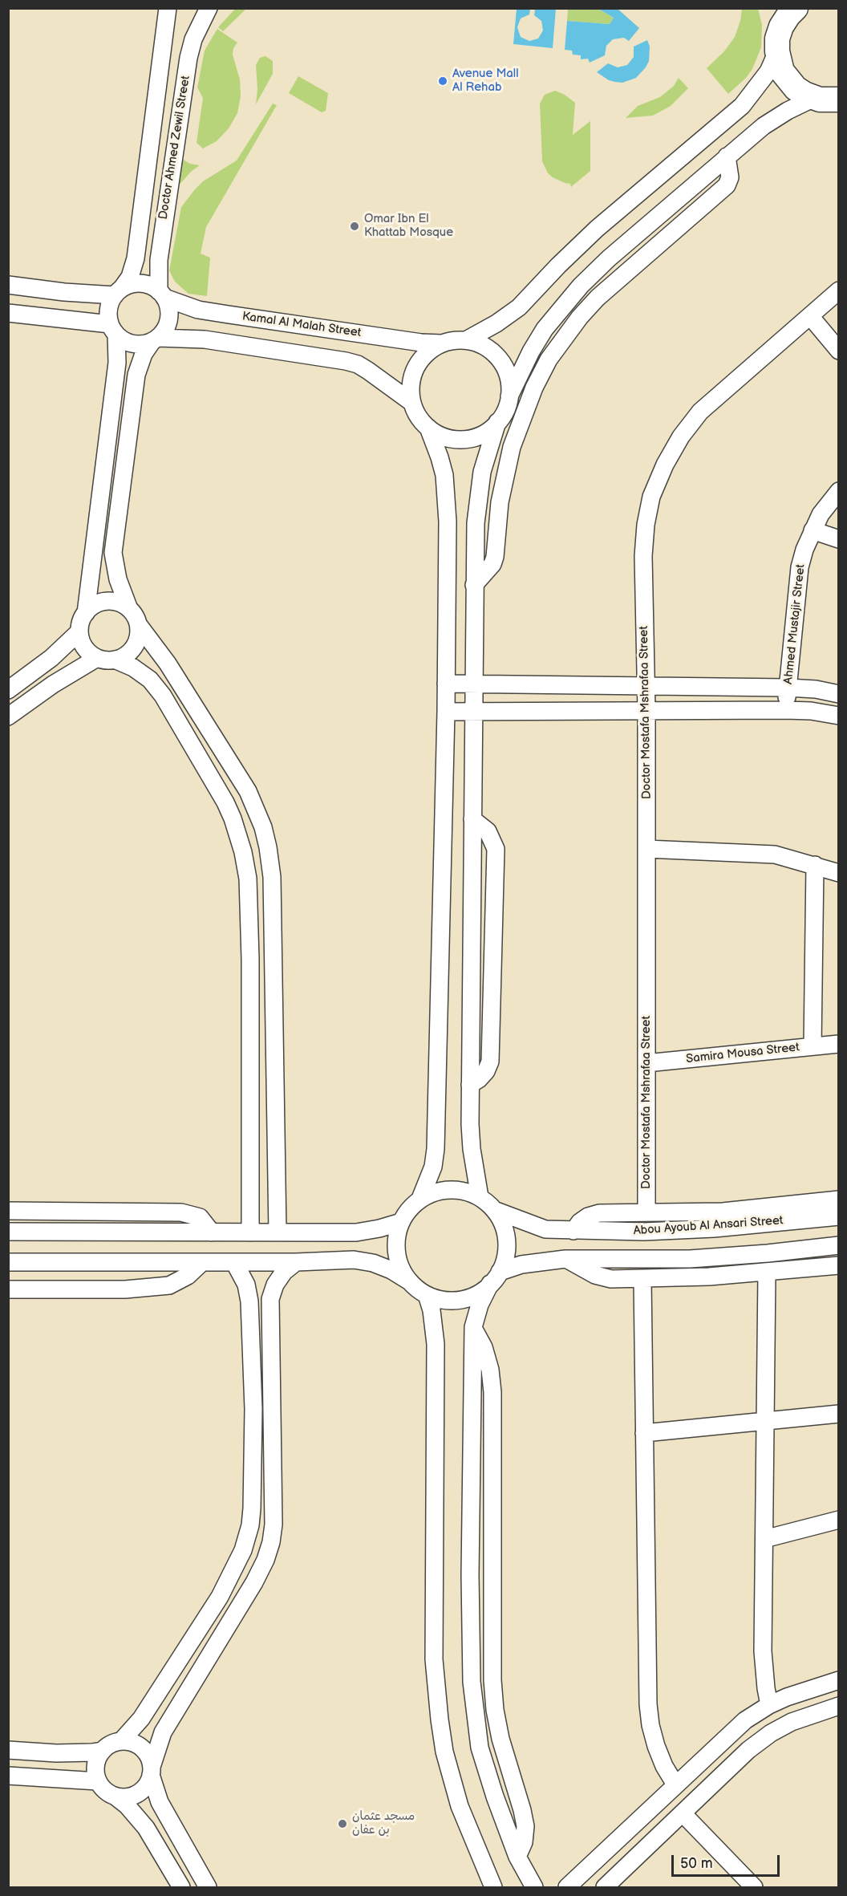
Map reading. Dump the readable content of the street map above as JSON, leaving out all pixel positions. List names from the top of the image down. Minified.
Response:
{"streets":{"street":["Doctor Ahmed Zewil Street","Kamal Al Malah Street","Ahmed Mustajir Street","Doctor Mostafa Mshrafaa Street","Samira Mousa Street","Abou Ayoub Al Ansari Street"]},"crossings":[["Doctor Ahmed Zewil Street","Kamal Al Malah Street"],["Doctor Mostafa Mshrafaa Street","Samira Mousa Street"]],"places":["Avenue Mall Al Rehab","Omar Ibn El Khattab Mosque","مسجد عثمان بن عفان"],"scale_bar":"50 m"}
